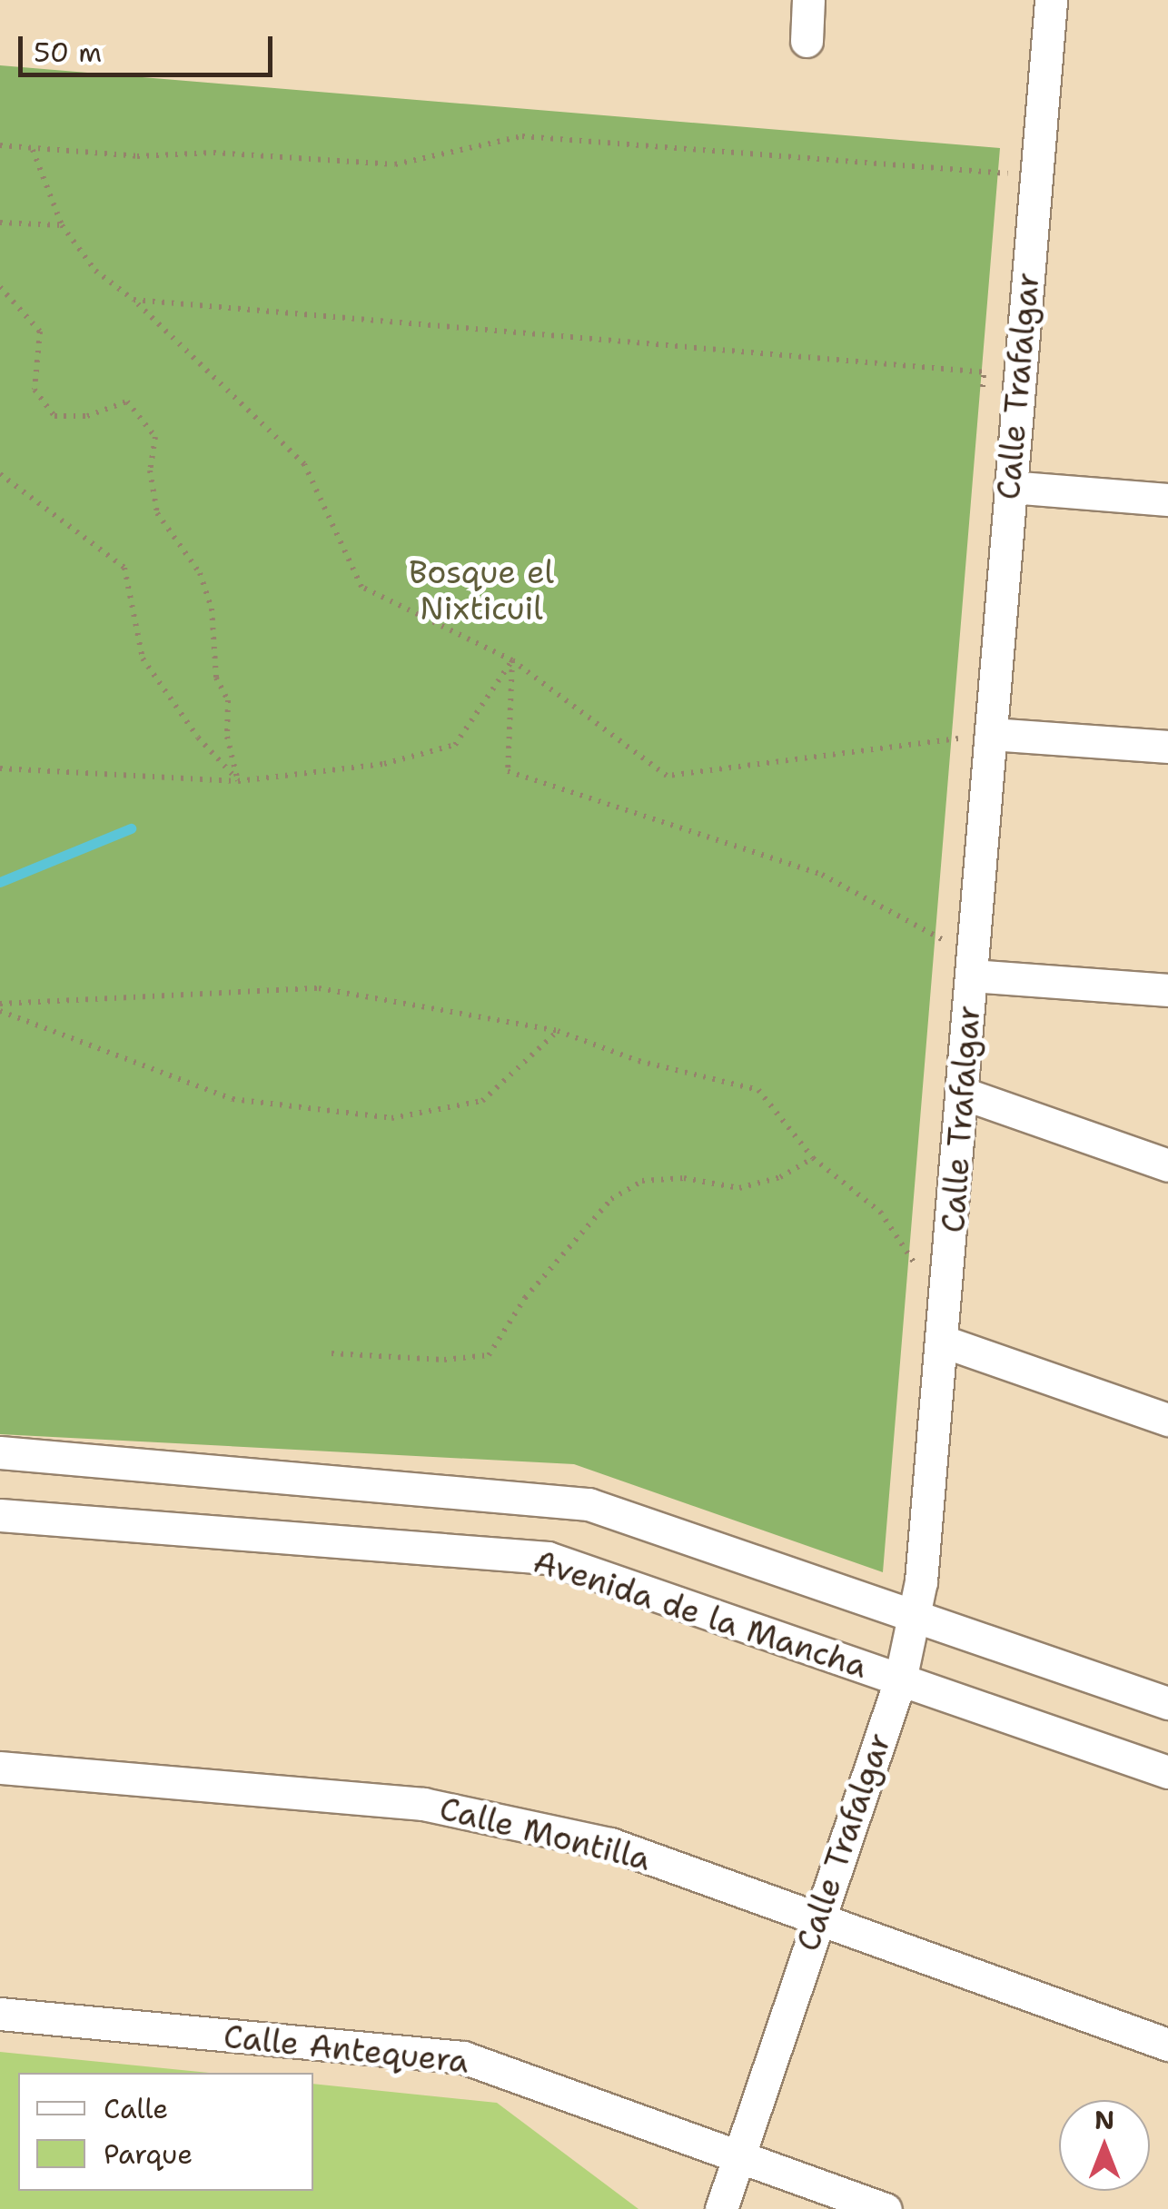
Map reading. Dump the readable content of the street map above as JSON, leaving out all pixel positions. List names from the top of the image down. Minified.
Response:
{"streets":{"street":["Calle Trafalgar","Avenida de la Mancha","Calle Montilla","Calle Antequera"]},"crossings":[["Calle Trafalgar","Avenida de la Mancha"],["Calle Trafalgar","Calle Montilla"],["Calle Trafalgar","Calle Antequera"]],"parks":["Bosque el Nixticuil"],"legend":["Calle","Parque"],"scale_bar":"50 m","north":"top"}
